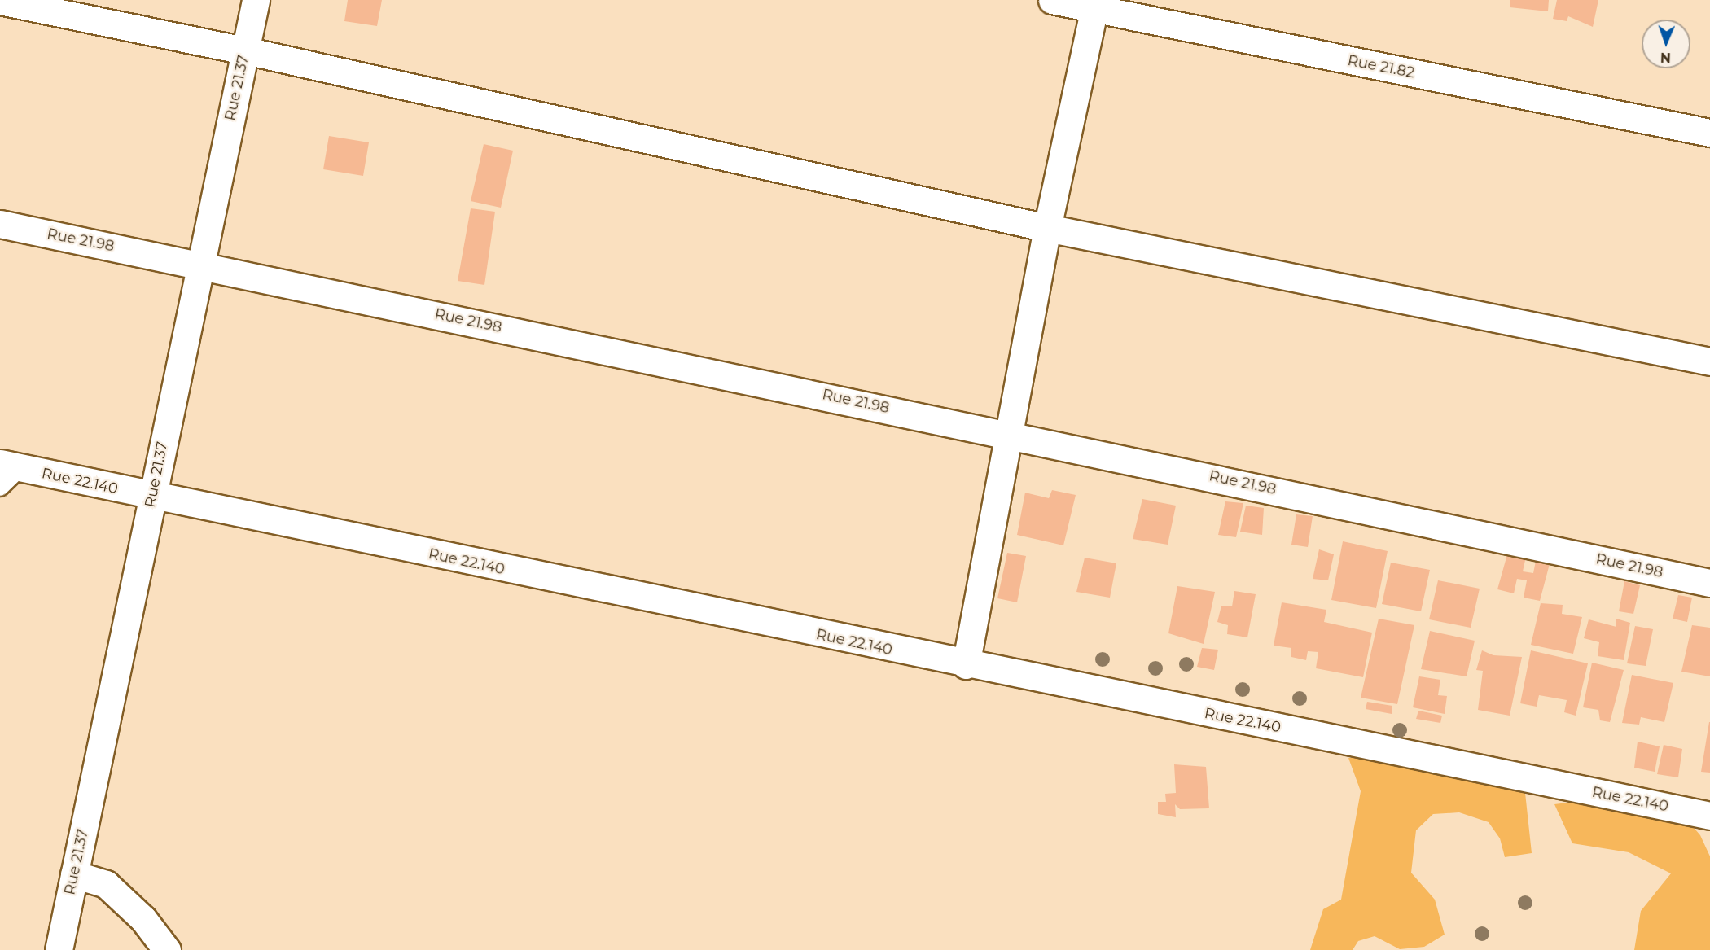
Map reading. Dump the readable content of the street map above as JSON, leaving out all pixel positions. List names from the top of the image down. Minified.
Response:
{"streets":{"street":["Rue 21.82","Rue 21.37","Rue 21.98","Rue 22.140"]},"crossings":[["Rue 21.37","Rue 21.98"],["Rue 21.37","Rue 22.140"]],"north":"bottom"}
